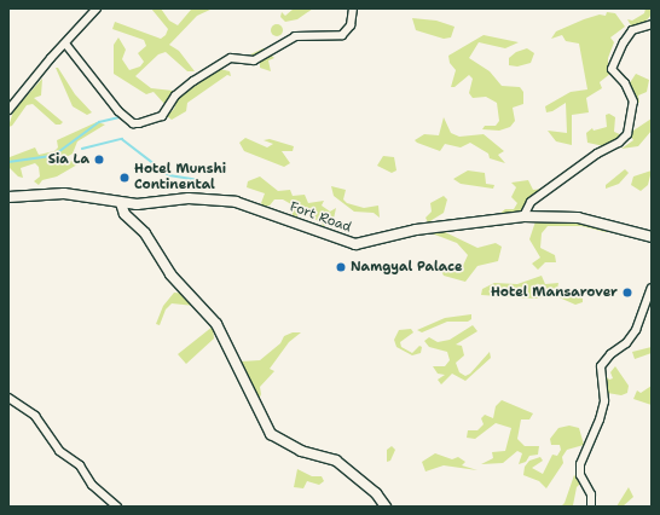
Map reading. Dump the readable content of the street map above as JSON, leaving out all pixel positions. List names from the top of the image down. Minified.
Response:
{"streets":{"street":["Fort Road"]},"places":["Sia La","Hotel Munshi Continental","Namgyal Palace","Hotel Mansarover"]}
